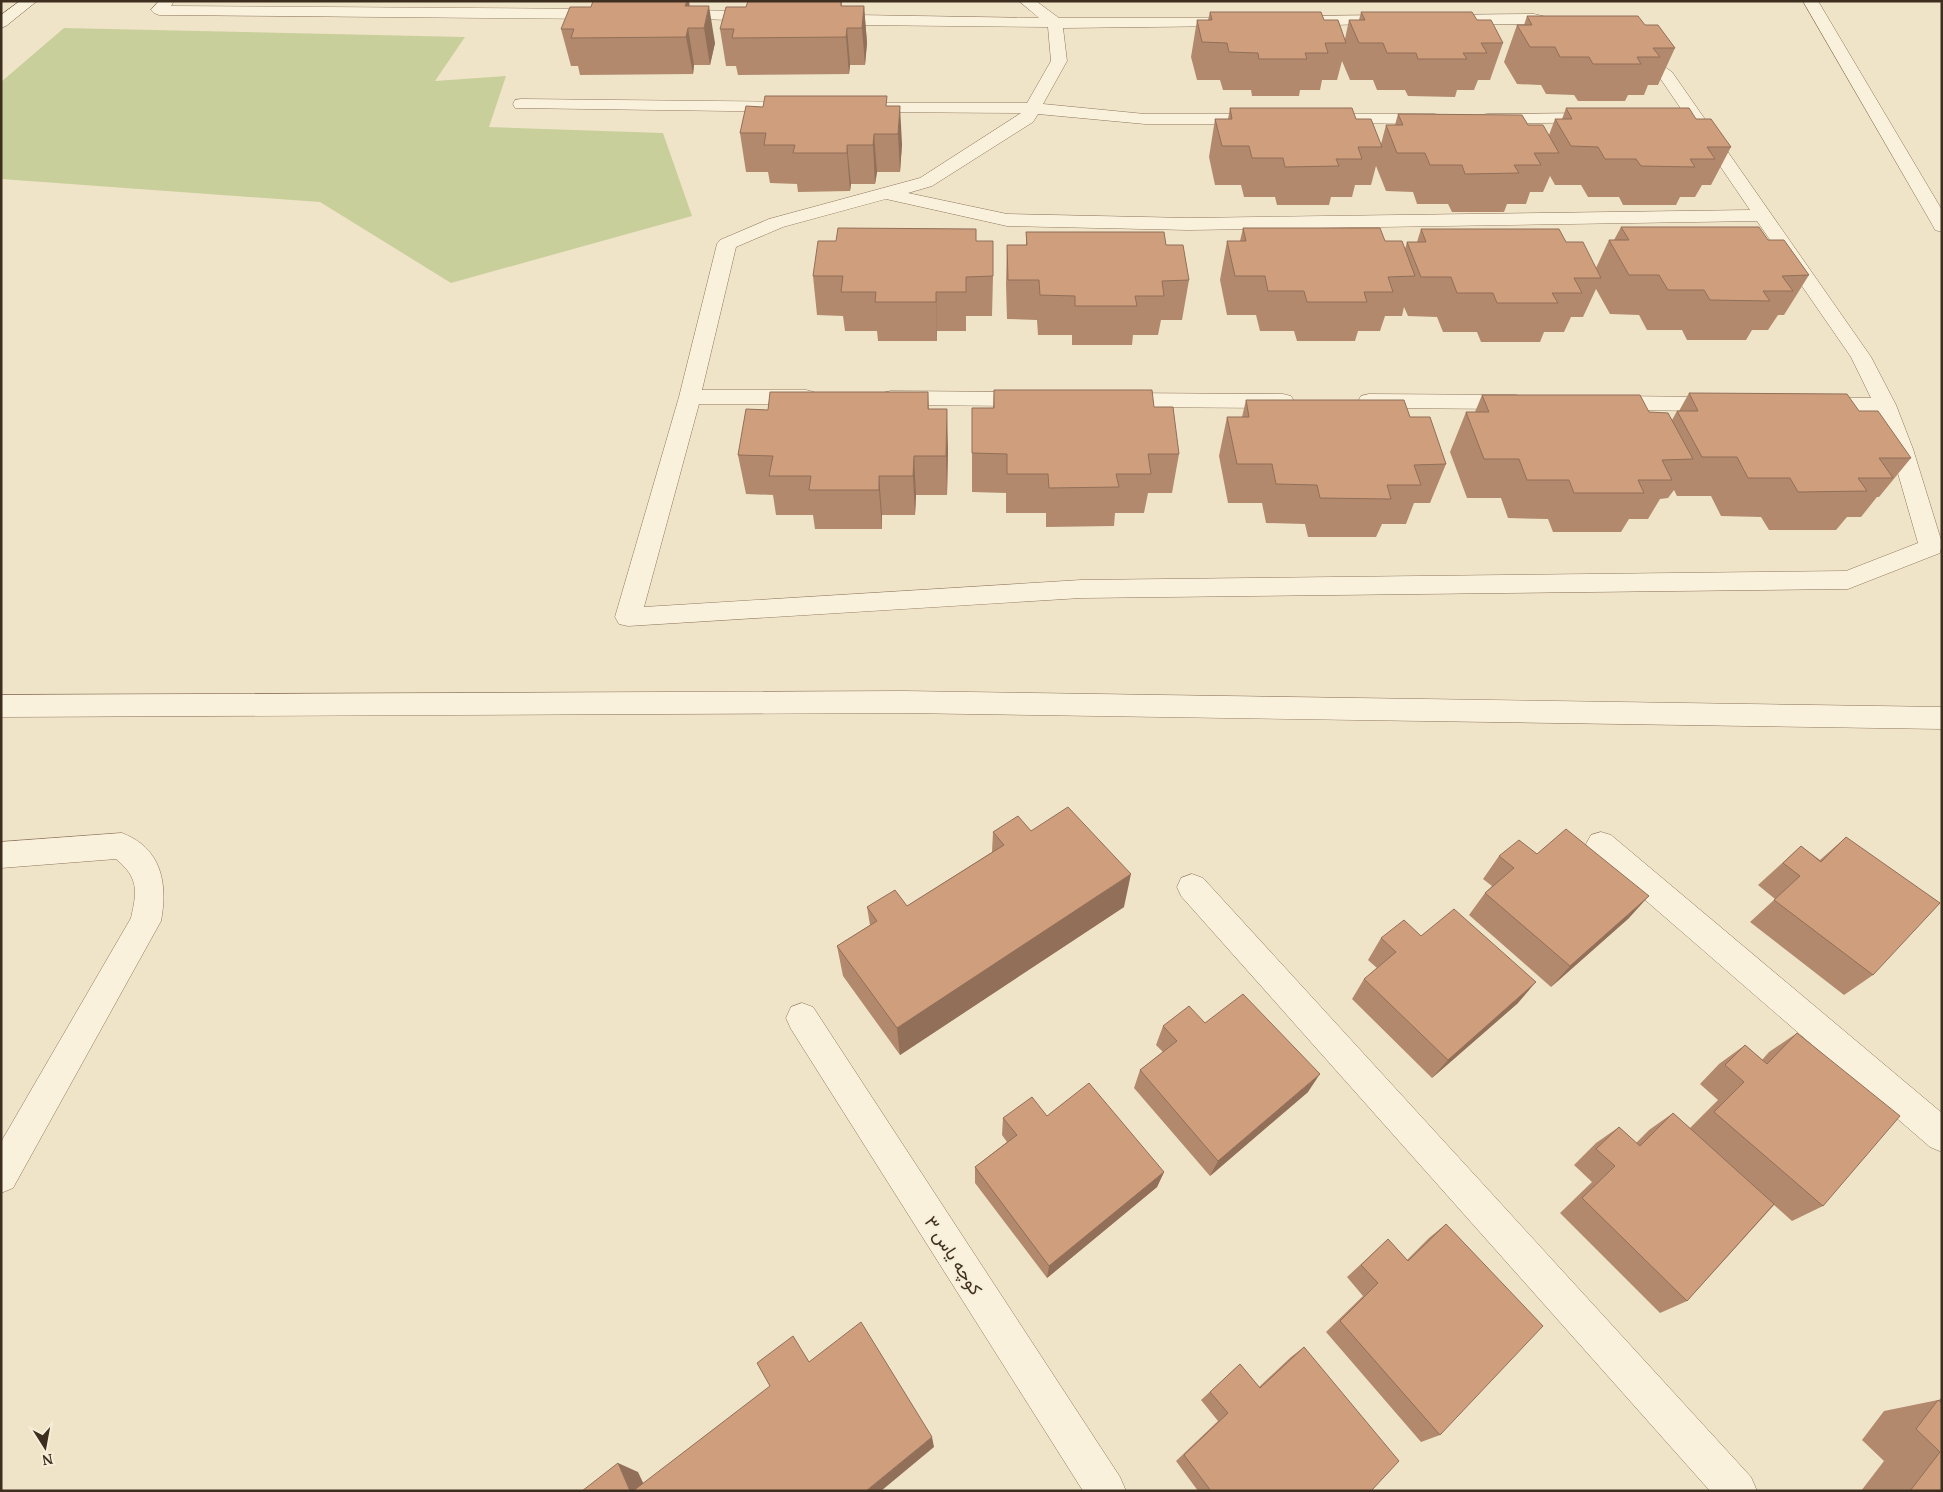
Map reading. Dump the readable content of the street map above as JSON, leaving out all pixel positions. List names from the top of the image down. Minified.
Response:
{"streets":{"street":["کوچه یاس ۳"]},"north":"bottom"}
